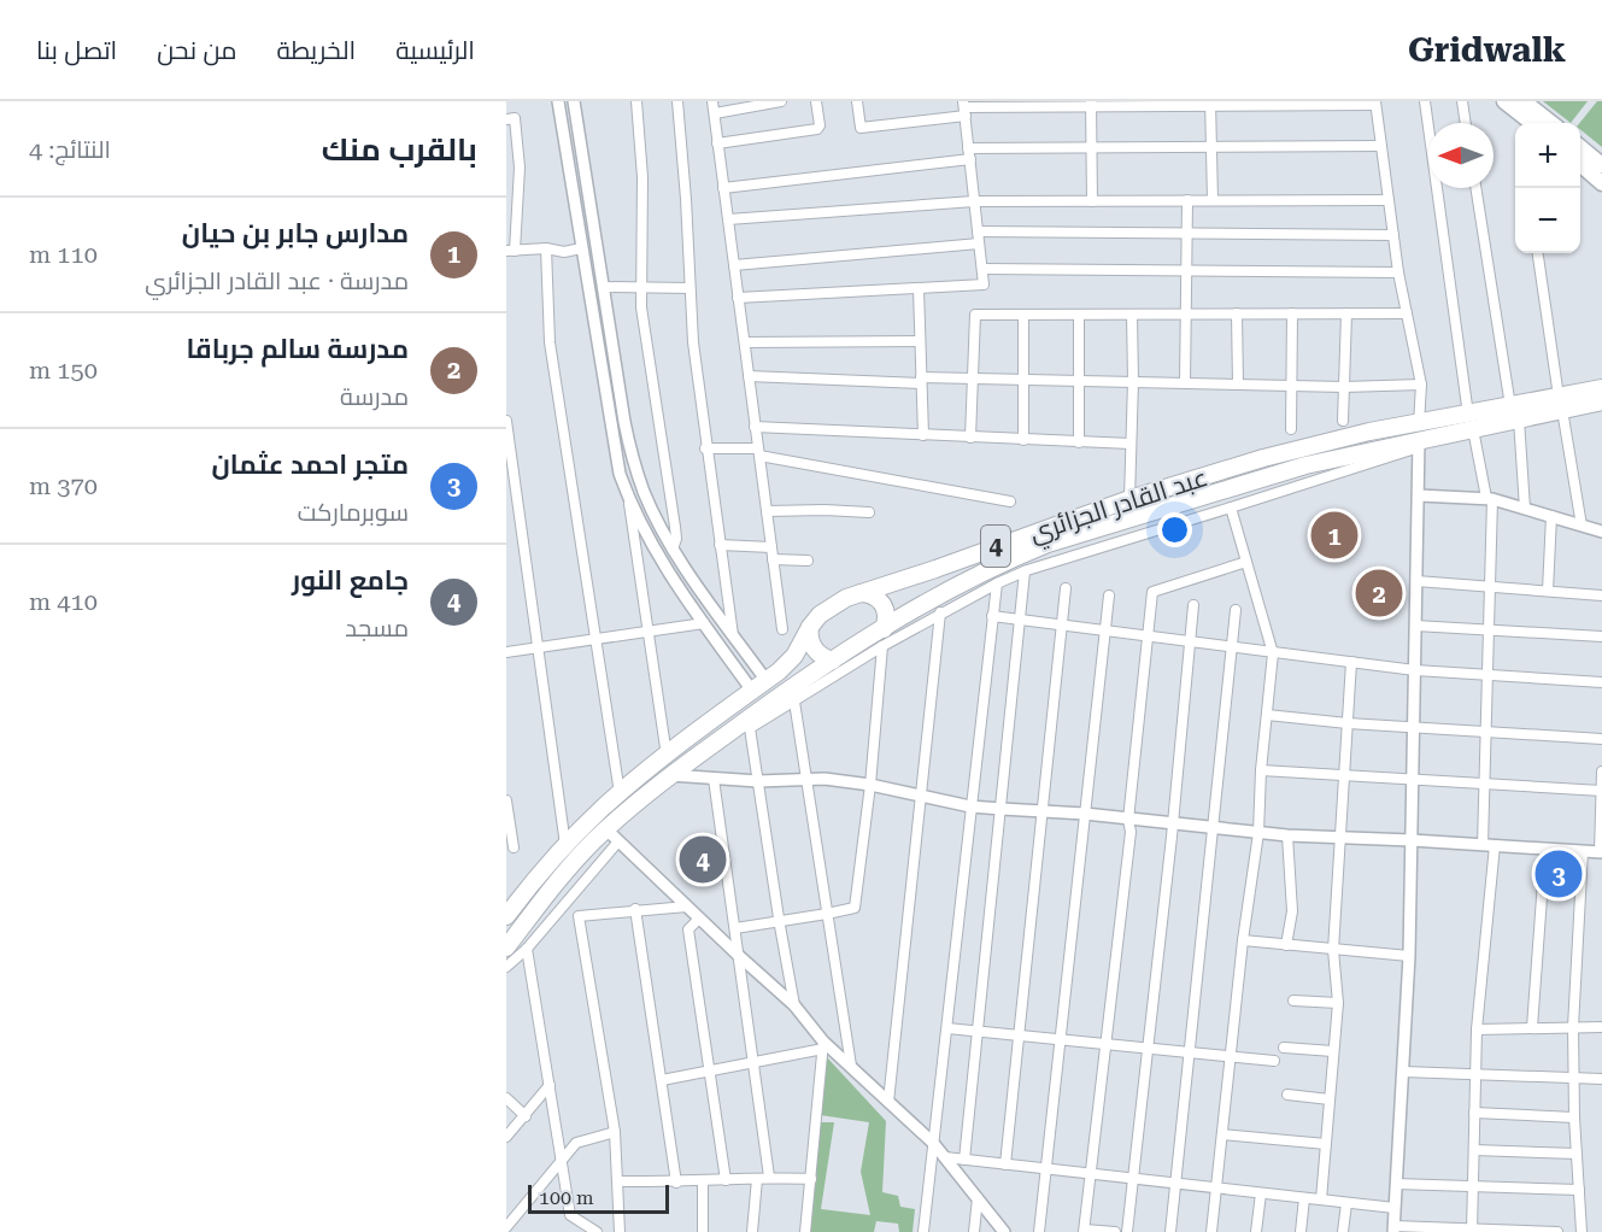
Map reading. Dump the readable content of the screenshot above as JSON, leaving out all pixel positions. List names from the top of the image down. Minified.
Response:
{"streets":{"highway":["عبد القادر الجزائري","4"]},"scale_bar":"100 m","north":"left","page":{"header":"Gridwalk","nav":["الرئيسية","الخريطة","من نحن","اتصل بنا"],"heading":["بالقرب منك","النتائج: 4"],"map_buttons":["+","−"],"list":[{"mark":"1","name":"مدارس جابر بن حيان","note":"مدرسة · عبد القادر الجزائري","value":"110 m"},{"mark":"2","name":"مدرسة سالم جرباقا","note":"مدرسة","value":"150 m"},{"mark":"3","name":"متجر احمد عثمان","note":"سوبرماركت","value":"370 m"},{"mark":"4","name":"جامع النور","note":"مسجد","value":"410 m"}],"pins":["1","2","4","3"],"scale":"100 m"}}
